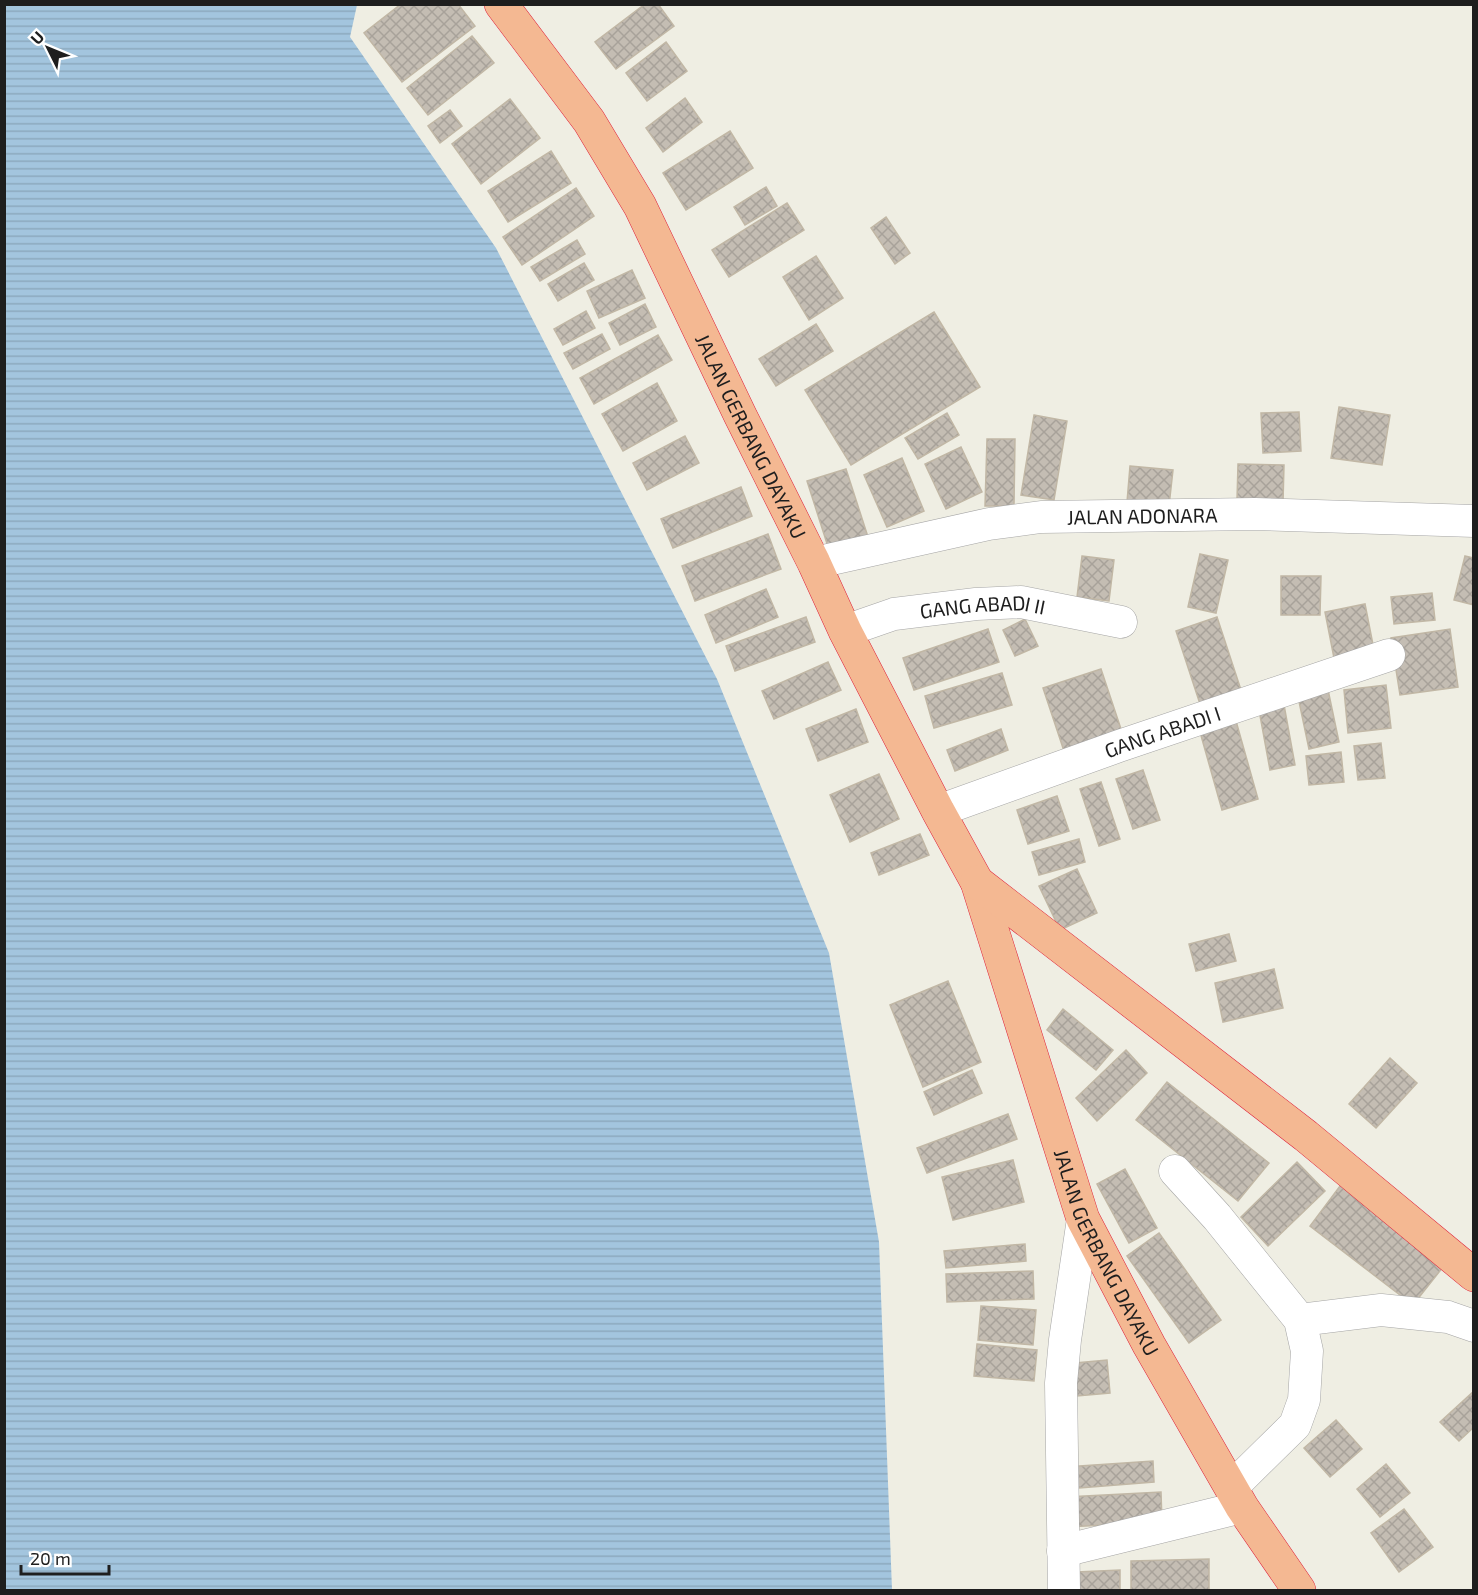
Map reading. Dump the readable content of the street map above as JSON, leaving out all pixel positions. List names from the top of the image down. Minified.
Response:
{"streets":{"highway":["JALAN GERBANG DAYAKU"],"street":["JALAN ADONARA","GANG ABADI II","GANG ABADI I"]},"crossings":[["JALAN GERBANG DAYAKU","JALAN ADONARA"],["JALAN GERBANG DAYAKU","GANG ABADI II"],["JALAN GERBANG DAYAKU","GANG ABADI I"]],"scale_bar":"20 m","north":"top left"}
